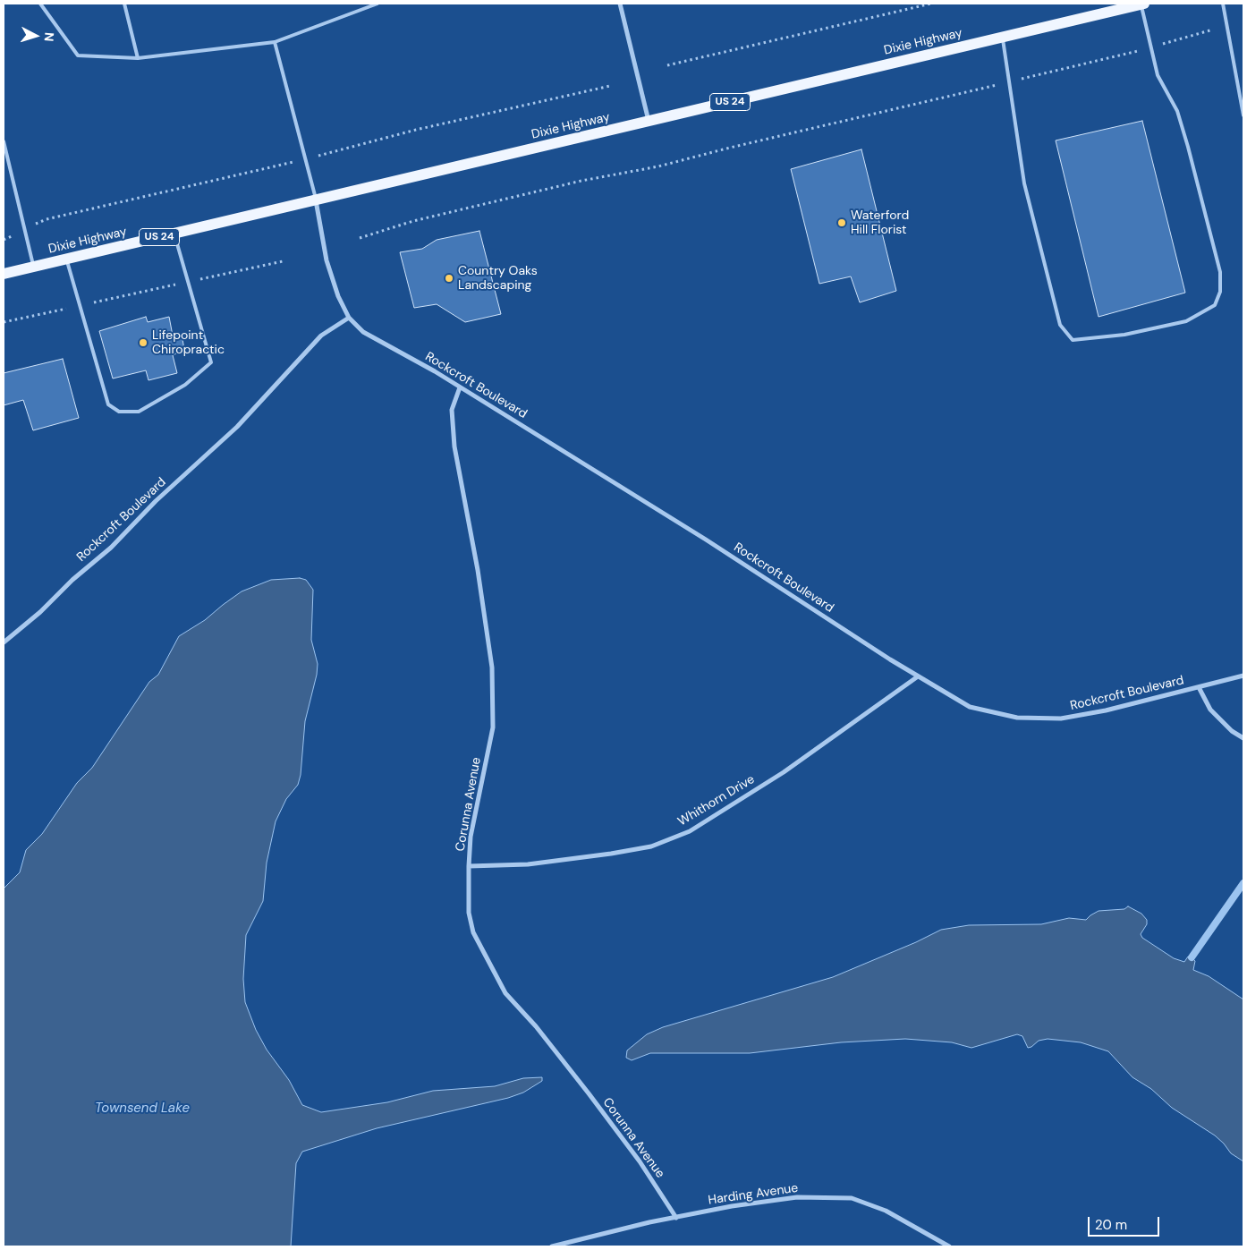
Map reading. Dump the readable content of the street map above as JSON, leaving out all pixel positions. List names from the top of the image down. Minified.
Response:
{"streets":{"main road":["Dixie Highway","US 24"],"street":["Rockcroft Boulevard","Whithorn Drive","Corunna Avenue","Harding Avenue"]},"crossings":[["Dixie Highway","Rockcroft Boulevard"],["Rockcroft Boulevard","Whithorn Drive"],["Rockcroft Boulevard","Corunna Avenue"],["Whithorn Drive","Corunna Avenue"],["Corunna Avenue","Harding Avenue"]],"water":["Townsend Lake"],"places":["Waterford Hill Florist","Country Oaks Landscaping","Lifepoint Chiropractic"],"scale_bar":"20 m","north":"right"}
